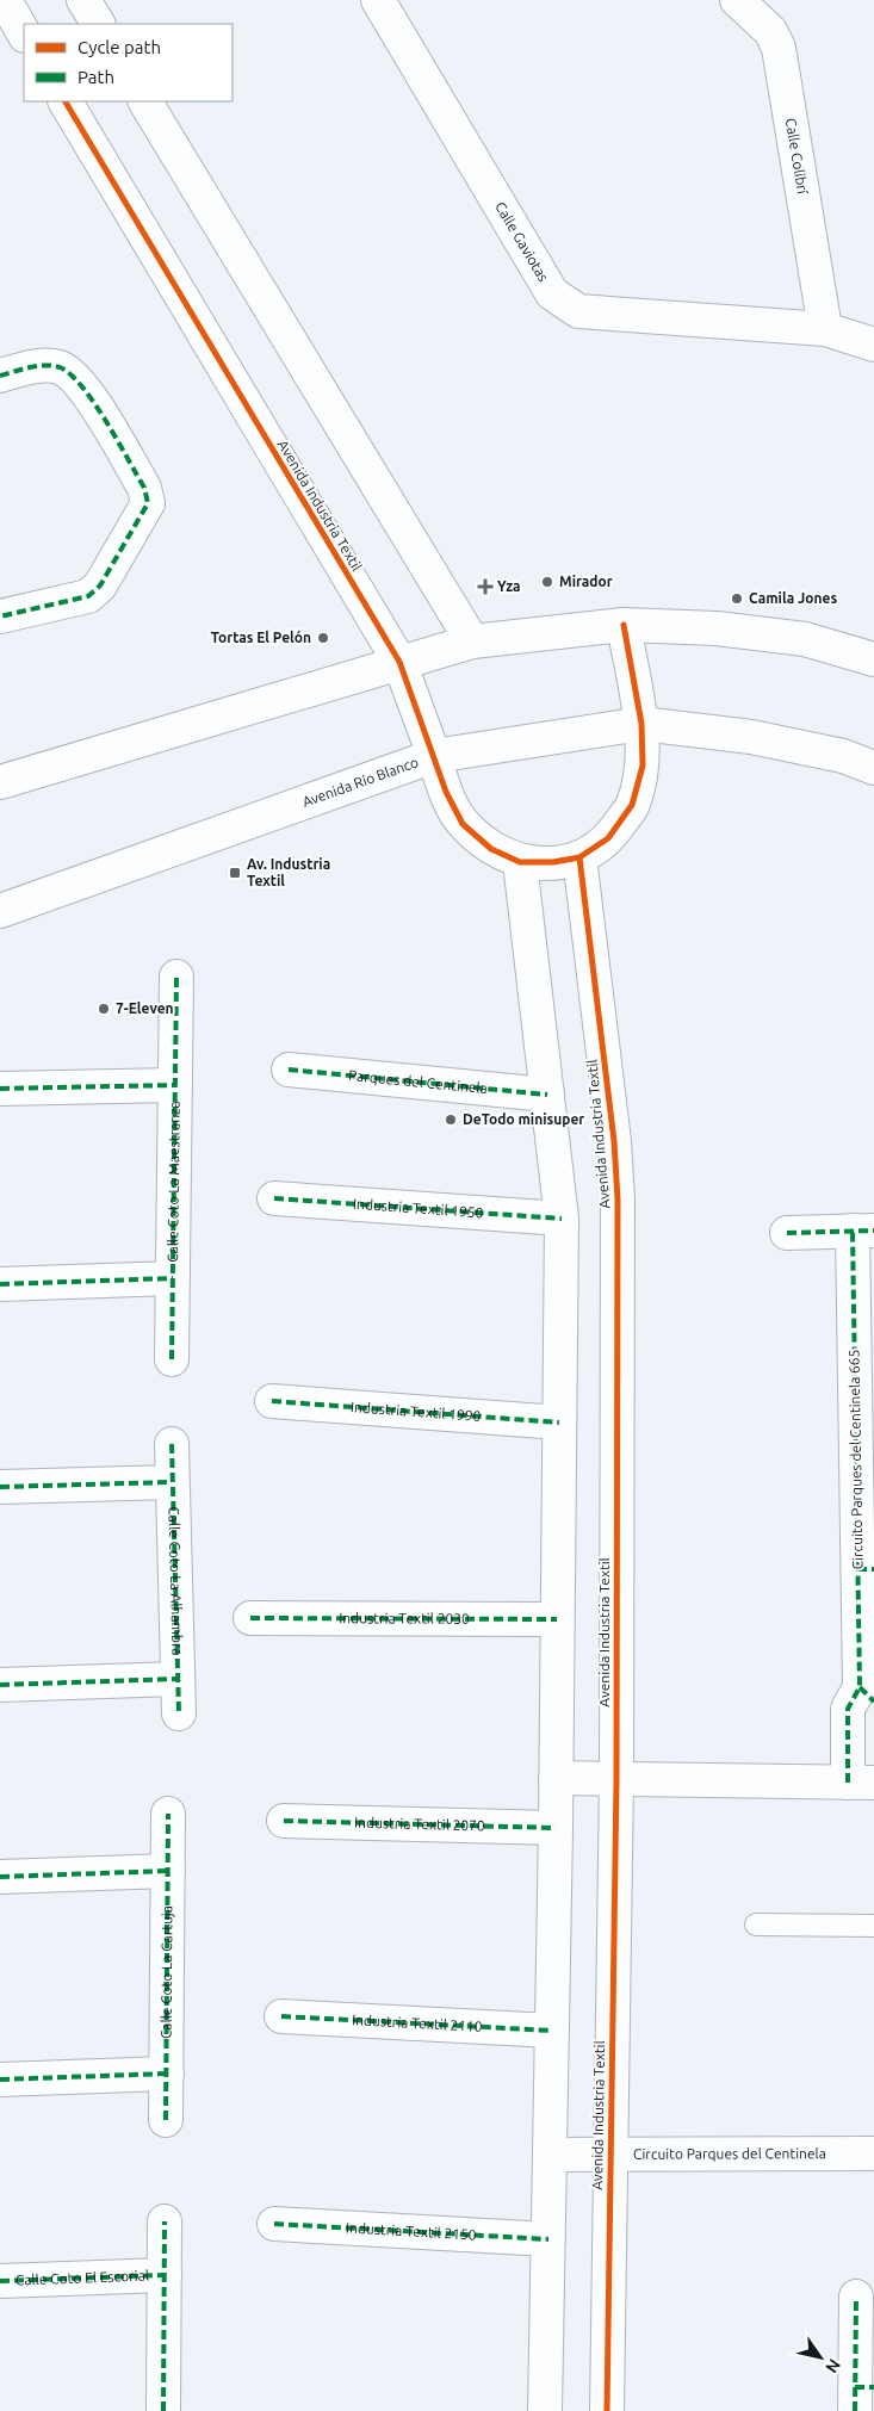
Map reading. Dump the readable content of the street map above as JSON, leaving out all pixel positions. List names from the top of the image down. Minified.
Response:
{"streets":{"street":["Calle Colibrí","Calle Gaviotas","Avenida Industria Textil","Avenida Río Blanco","Parques del Centinela","Calle Coto La Maestranza","Industria Textil 1950","Industria Textil 1990","Circuito Parques del Centinela 665","Calle Coto La Alhambra","Industria Textil 2030","Industria Textil 2070","Calle Coto La Cartuja","Industria Textil 2110","Circuito Parques del Centinela","Industria Textil 2150","Calle Coto El Escorial"]},"crossings":[["Calle Colibrí","Calle Gaviotas"],["Avenida Industria Textil","Avenida Río Blanco"],["Avenida Industria Textil","Circuito Parques del Centinela"]],"places":{"other":["Mirador","Camila Jones","Tortas El Pelón","7-Eleven","DeTodo minisuper"],"health":["Yza"],"transit":["Av. Industria Textil"]},"legend":["Cycle path","Path"],"north":"bottom right"}
